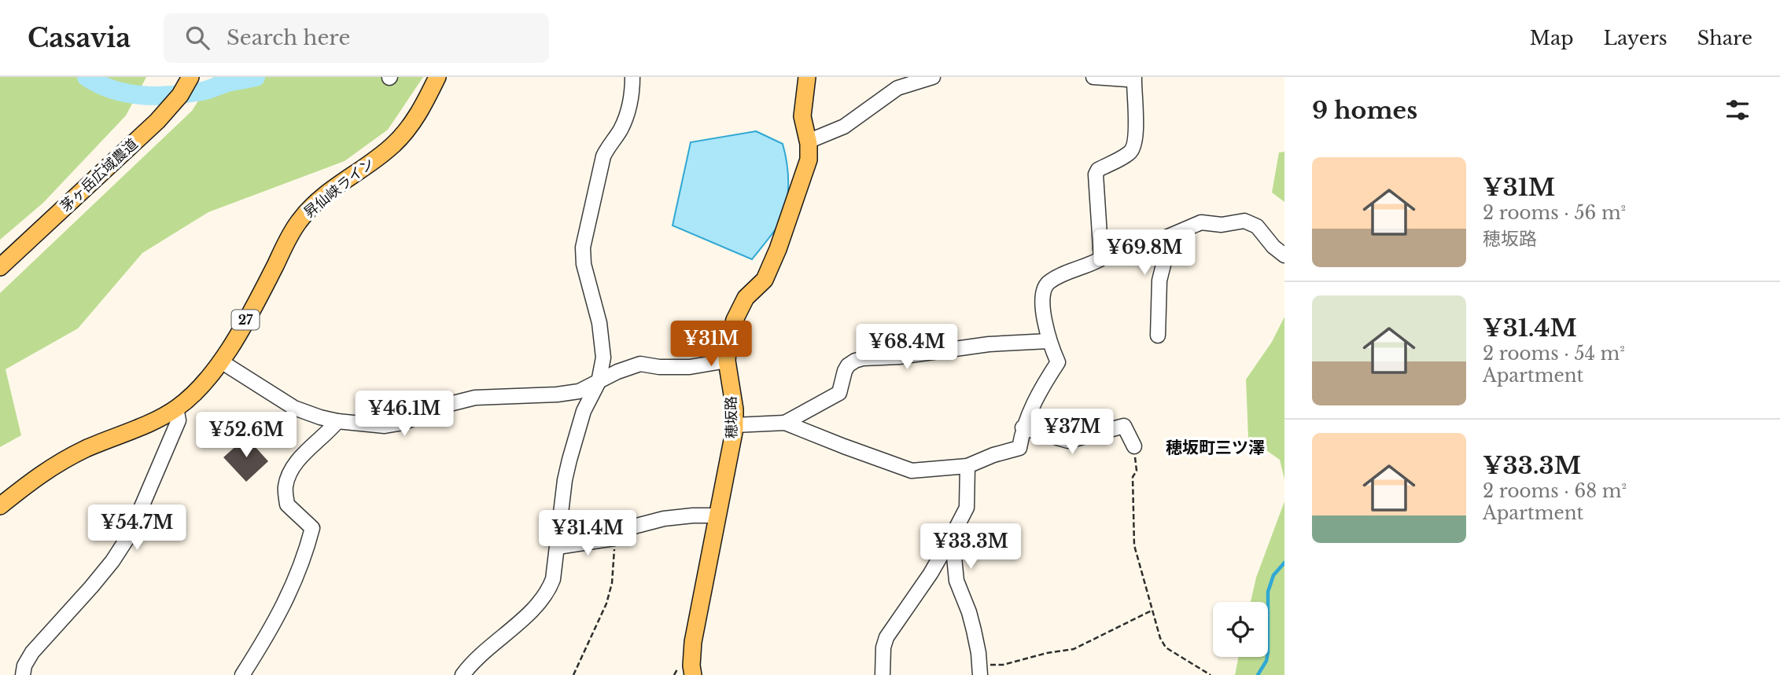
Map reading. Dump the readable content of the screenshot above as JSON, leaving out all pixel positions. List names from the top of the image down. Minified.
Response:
{"streets":{"main road":["茅ヶ岳広域農道","昇仙峡ライン","27","穂坂路"]},"districts":["穂坂町三ツ澤"],"page":{"header":"Casavia","search":"Search here","nav":["Map","Layers","Share"],"heading":"9 homes","list":[{"name":"¥31M","note":"2 rooms · 56 m² · 穂坂路"},{"name":"¥31.4M","note":"2 rooms · 54 m² · Apartment"},{"name":"¥33.3M","note":"2 rooms · 68 m² · Apartment"}],"price":["¥69.8M","¥31M","¥68.4M","¥46.1M","¥37M","¥52.6M","¥54.7M","¥31.4M","¥33.3M"]}}
